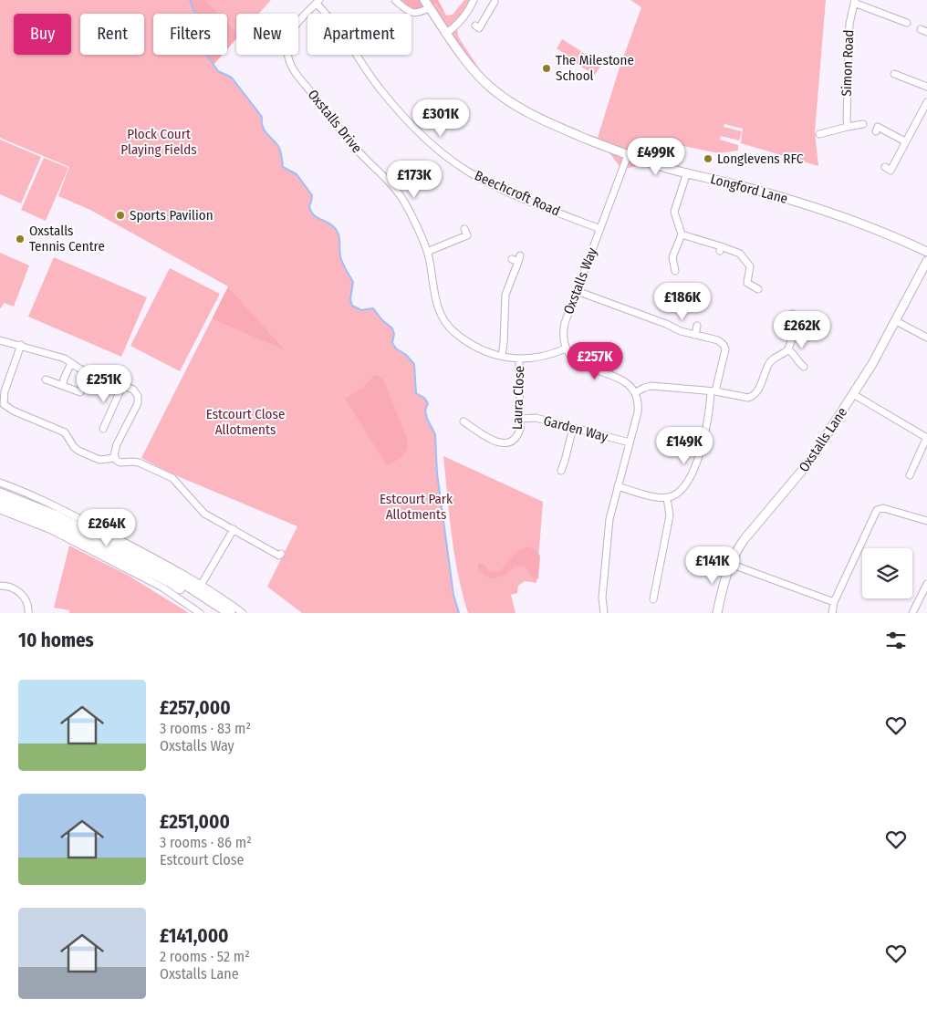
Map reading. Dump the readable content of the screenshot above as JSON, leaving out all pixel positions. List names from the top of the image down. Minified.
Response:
{"streets":{"street":["Simon Road","Oxstalls Drive","Longford Lane","Beechcroft Road","Oxstalls Way","Laura Close","Garden Way","Oxstalls Lane"]},"crossings":[["Oxstalls Drive","Beechcroft Road"],["Oxstalls Drive","Oxstalls Way"],["Oxstalls Drive","Laura Close"],["Longford Lane","Oxstalls Way"],["Beechcroft Road","Oxstalls Way"],["Laura Close","Garden Way"]],"parks":["Plock Court Playing Fields","Estcourt Close Allotments","Estcourt Park Allotments"],"places":["The Milestone School","Longlevens RFC","Sports Pavilion","Oxstalls Tennis Centre"],"page":{"chip":["Buy","Rent","Filters","New","Apartment"],"price":["£301K","£499K","£173K","£186K","£262K","£257K","£251K","£149K","£264K","£141K"],"heading":"10 homes","list":[{"name":"£257,000","note":"3 rooms · 83 m² · Oxstalls Way"},{"name":"£251,000","note":"3 rooms · 86 m² · Estcourt Close"},{"name":"£141,000","note":"2 rooms · 52 m² · Oxstalls Lane"}]}}
